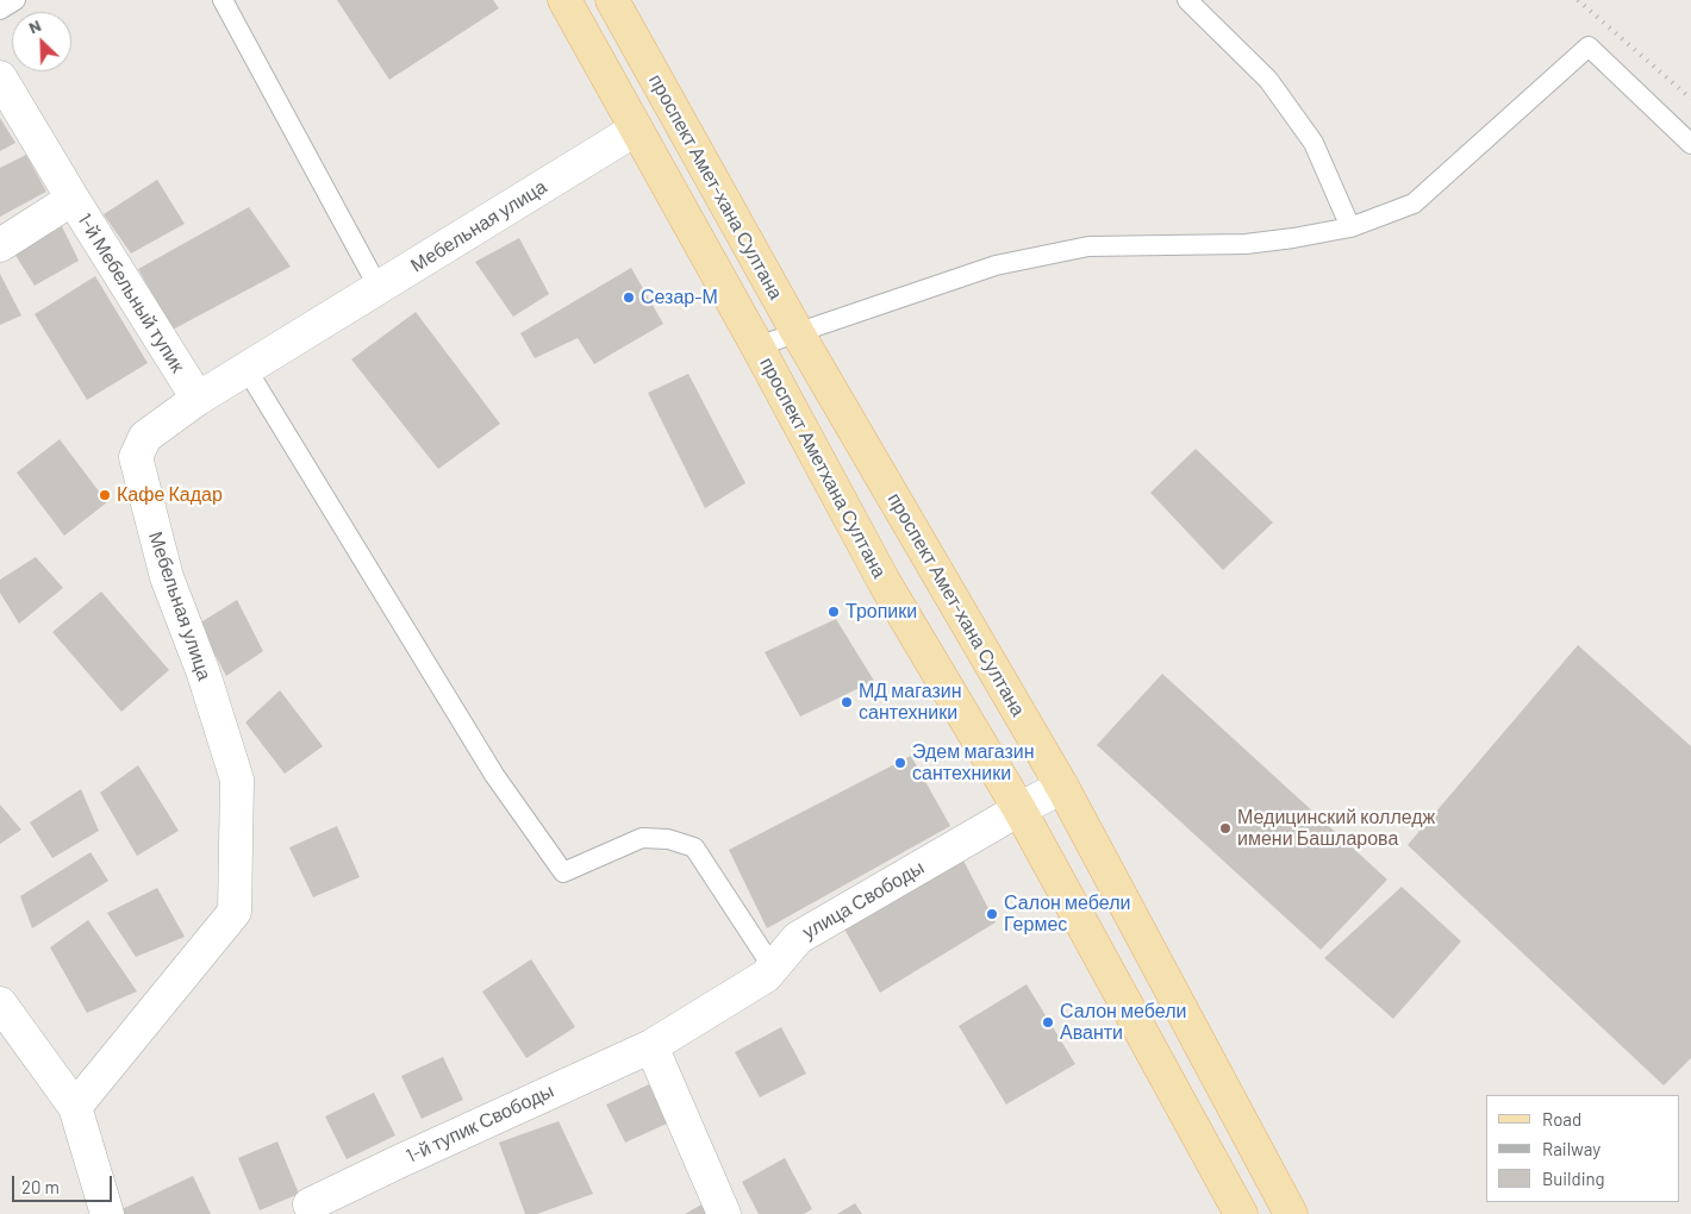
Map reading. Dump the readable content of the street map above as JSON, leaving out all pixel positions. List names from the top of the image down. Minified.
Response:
{"streets":{"main road":["проспект Амет-хана Султана","проспект Аметхана Султана"],"street":["Мебельная улица","1-й Мебельный тупик","улица Свободы","1-й тупик Свободы"]},"crossings":[["проспект Амет-хана Султана","Мебельная улица"],["проспект Амет-хана Султана","улица Свободы"],["Мебельная улица","1-й Мебельный тупик"],["Мебельная улица","проспект Аметхана Султана"],["проспект Аметхана Султана","улица Свободы"],["улица Свободы","1-й тупик Свободы"]],"places":["Сезар-М","Кафе Кадар","Тропики","МД магазин сантехники","Эдем магазин сантехники","Медицинский колледж имени Башларова","Салон мебели Гермес","Салон мебели Аванти"],"legend":["Road","Railway","Building"],"scale_bar":"20 m","north":"top left"}
